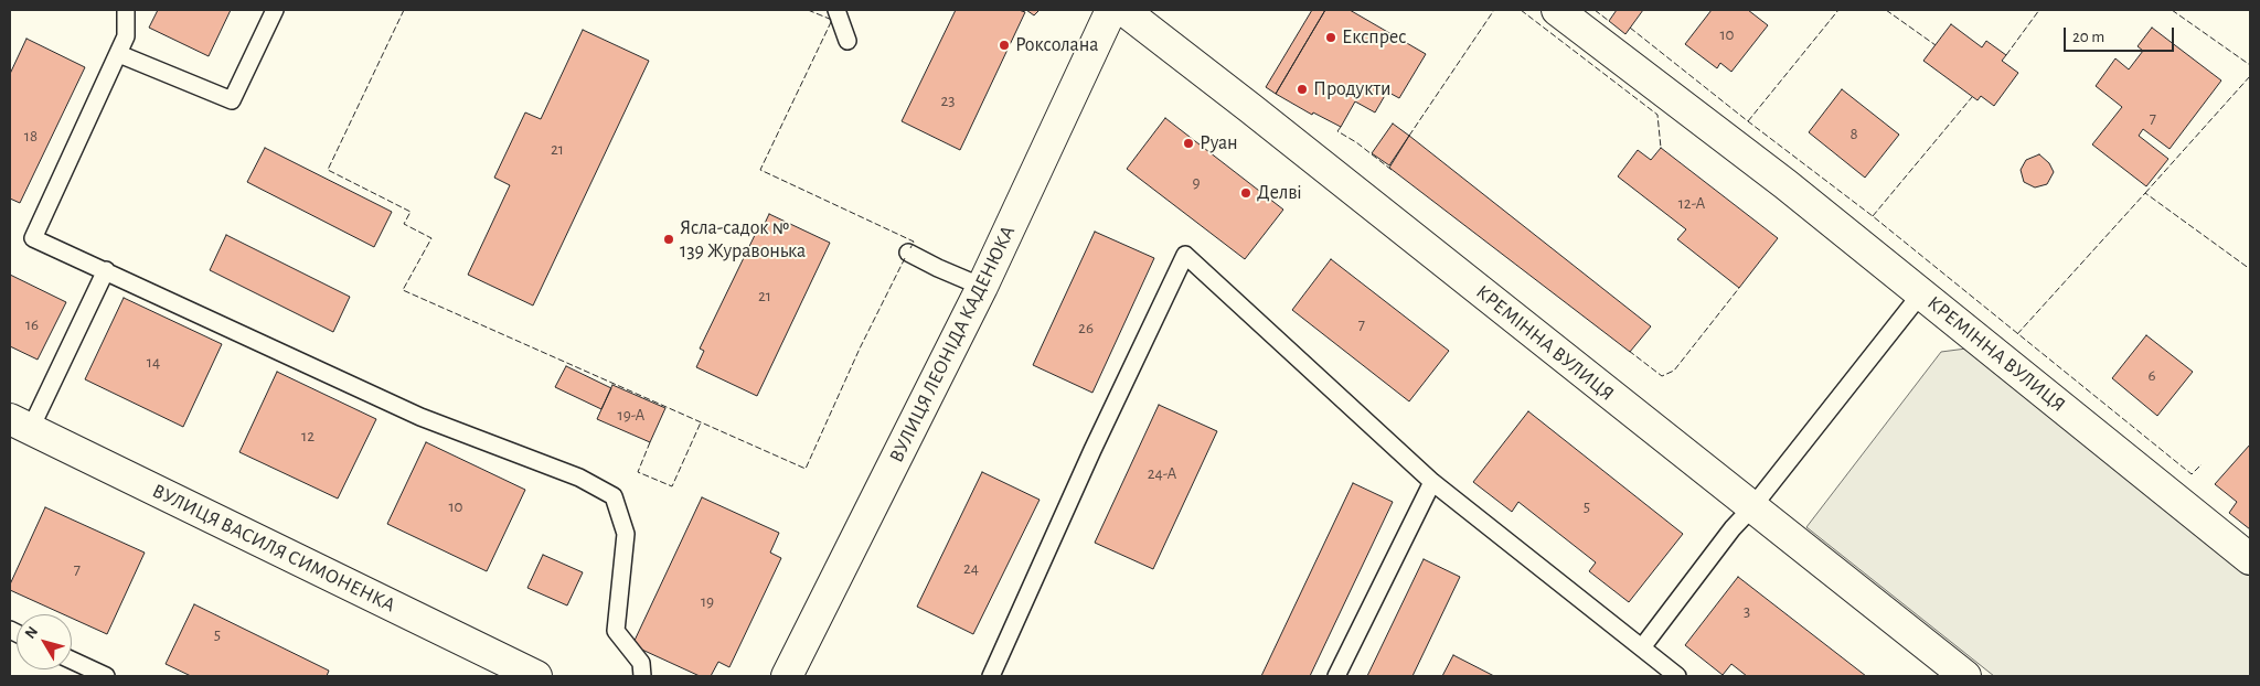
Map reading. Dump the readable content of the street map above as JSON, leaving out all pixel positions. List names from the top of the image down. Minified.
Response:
{"streets":{"street":["КРЕМІННА ВУЛИЦЯ","ВУЛИЦЯ ЛЕОНІДА КАДЕНЮКА","ВУЛИЦЯ ВАСИЛЯ СИМОНЕНКА"]},"places":["Експрес","Роксолана","Продукти","Руан","Делві","Ясла-садок № 139 Журавонька"],"house_numbers":["10","23","7","8","18","21","9","12-А","21","16","7","26","14","6","19-А","12","24-А","10","5","24","7","19","3","5"],"scale_bar":"20 m","north":"top left"}
